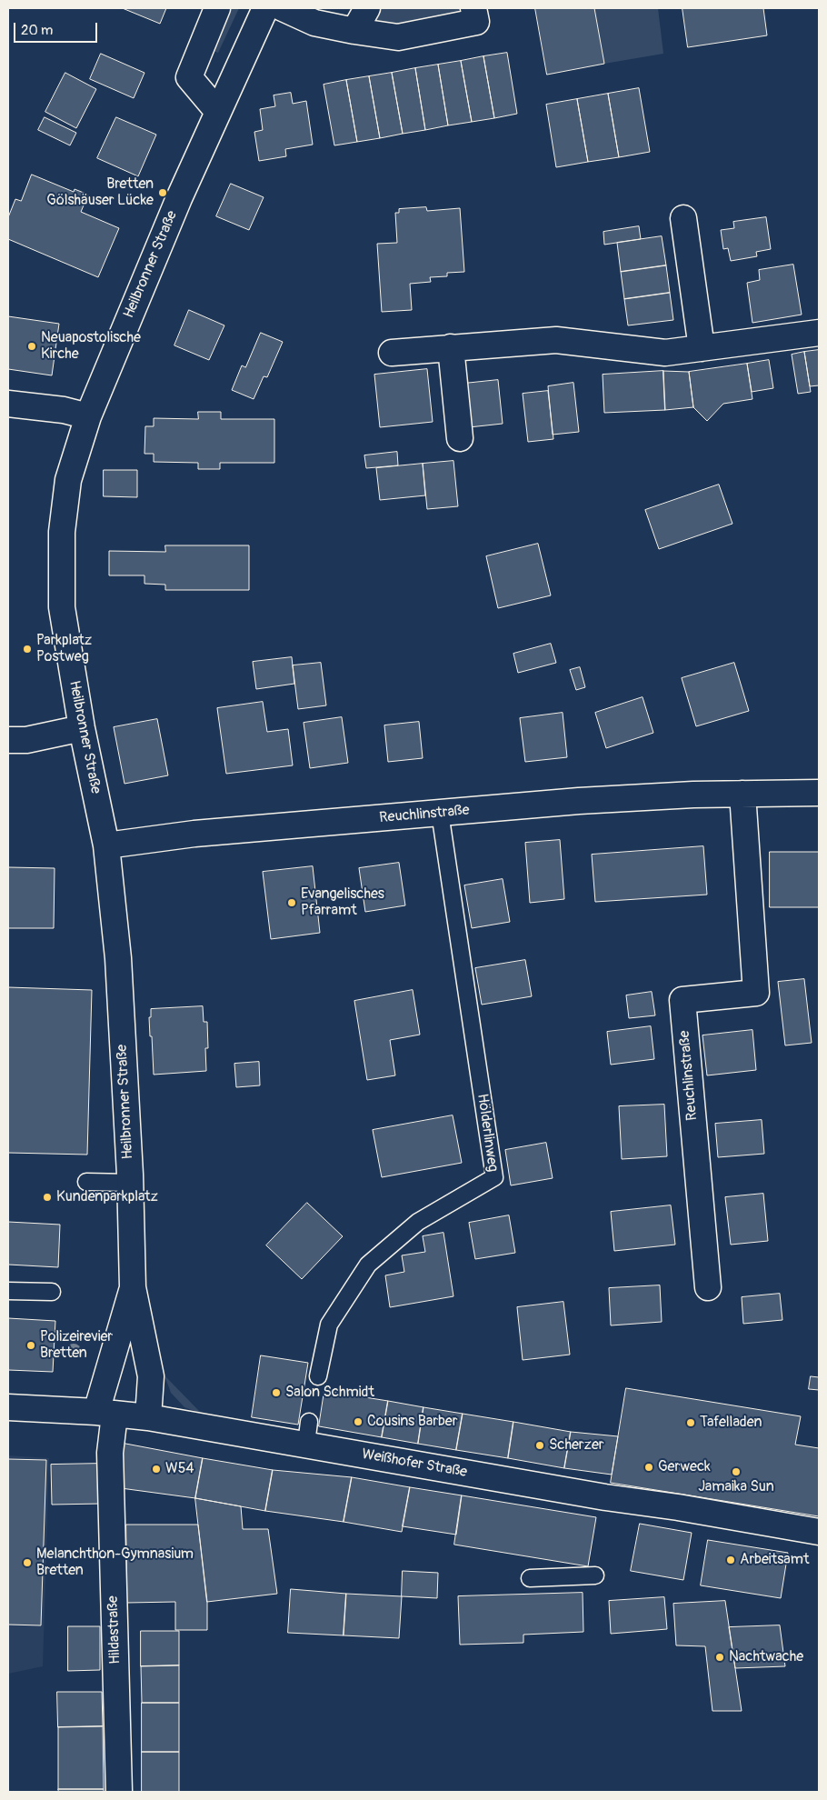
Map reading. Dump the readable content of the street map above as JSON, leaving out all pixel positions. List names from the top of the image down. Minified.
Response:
{"streets":{"street":["Heilbronner Straße","Reuchlinstraße","Weißhofer Straße","Hildastraße"],"lane":["Hölderlinweg"]},"crossings":[["Heilbronner Straße","Reuchlinstraße"],["Heilbronner Straße","Weißhofer Straße"],["Heilbronner Straße","Hildastraße"],["Reuchlinstraße","Hölderlinweg"],["Weißhofer Straße","Hildastraße"]],"places":["Bretten Gölshäuser Lücke","Neuapostolische Kirche","Parkplatz Postweg","Evangelisches Pfarramt","Kundenparkplatz","Polizeirevier Bretten","Salon Schmidt","Cousins Barber","Tafelladen","Scherzer","Gerweck","W54","Jamaika Sun","Arbeitsamt","Melanchthon-Gymnasium Bretten","Nachtwache"],"scale_bar":"20 m"}
